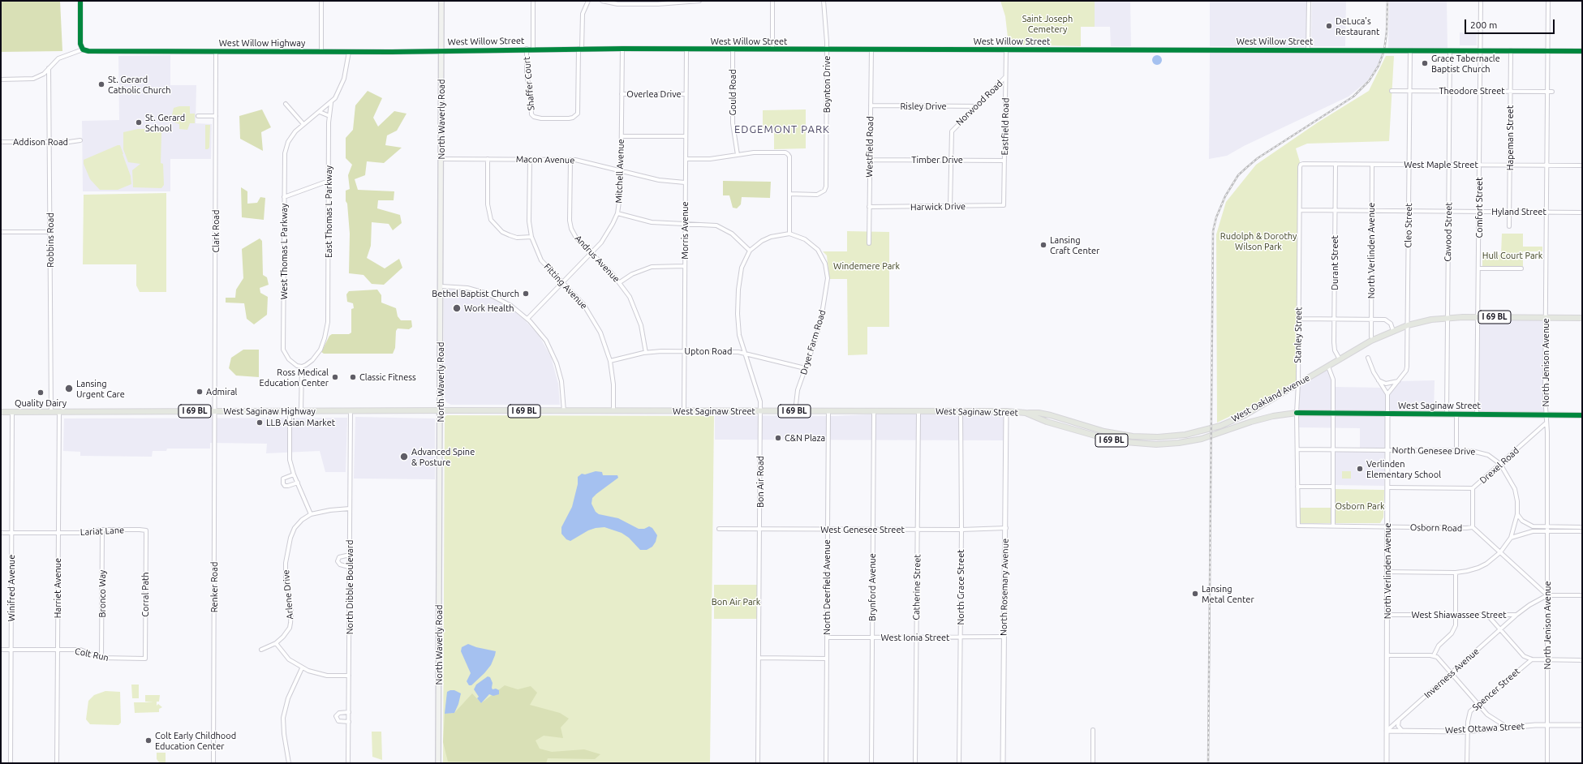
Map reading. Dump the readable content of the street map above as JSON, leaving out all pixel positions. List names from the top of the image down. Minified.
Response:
{"streets":{"main road":["North Waverly Road","I 69 BL","West Oakland Avenue","West Saginaw Street","West Saginaw Highway"],"street":["West Willow Street","West Willow Highway","Shaffer Court","Boynton Drive","Theodore Street","Gould Road","Overlea Drive","Norwood Road","Risley Drive","Eastfield Road","Hapeman Street","Addison Road","Westfield Road","Macon Avenue","Timber Drive","West Maple Street","Mitchell Avenue","Harwick Drive","Comfort Street","East Thomas L Parkway","Hyland Street","Cleo Street","Morris Avenue","Clark Road","Cawood Street","Robbins Road","North Verlinden Avenue","West Thomas L Parkway","Andrus Avenue","Durant Street","Fitting Avenue","Stanley Street","Dryer Farm Road","Upton Road","North Jenison Avenue","North Genesee Drive","Drexel Road","Bon Air Road","Osborn Road","West Genesee Street","Lariat Lane","Renker Road","North Dibble Boulevard","North Deerfield Avenue","Brynford Avenue","Catherine Street","North Grace Street","North Rosemary Avenue","Winifred Avenue","Harriet Avenue","Bronco Way","Corral Path","Arlene Drive","West Shiawassee Street","West Ionia Street","Colt Run","Inverness Avenue","Spencer Street","West Ottawa Street"]},"crossings":[["West Willow Street","West Willow Highway"],["West Willow Street","Shaffer Court"],["West Willow Street","Boynton Drive"],["West Willow Street","Gould Road"],["West Willow Street","North Waverly Road"],["West Willow Street","Eastfield Road"],["West Willow Street","Hapeman Street"],["West Willow Street","Westfield Road"],["West Willow Street","Mitchell Avenue"],["West Willow Street","Comfort Street"],["West Willow Street","Cleo Street"],["West Willow Street","Morris Avenue"],["West Willow Street","Cawood Street"],["West Willow Street","North Jenison Avenue"],["West Willow Highway","North Waverly Road"],["West Willow Highway","East Thomas L Parkway"],["West Willow Highway","Clark Road"],["Theodore Street","Hapeman Street"],["Theodore Street","Comfort Street"],["Theodore Street","Cleo Street"],["Theodore Street","Cawood Street"],["Theodore Street","North Jenison Avenue"],["Overlea Drive","Mitchell Avenue"],["Overlea Drive","Morris Avenue"],["Norwood Road","Risley Drive"],["Norwood Road","Eastfield Road"],["Norwood Road","Timber Drive"],["Norwood Road","Harwick Drive"],["Risley Drive","Westfield Road"],["North Waverly Road","Macon Avenue"],["North Waverly Road","West Saginaw Street"],["North Waverly Road","West Saginaw Highway"],["Eastfield Road","Timber Drive"],["Eastfield Road","Harwick Drive"],["Hapeman Street","West Maple Street"],["Hapeman Street","Hyland Street"],["Addison Road","Robbins Road"],["Westfield Road","Timber Drive"],["Westfield Road","Harwick Drive"],["Macon Avenue","Mitchell Avenue"],["Macon Avenue","Morris Avenue"],["Macon Avenue","Andrus Avenue"],["Macon Avenue","Fitting Avenue"],["West Maple Street","Comfort Street"],["West Maple Street","Cleo Street"],["West Maple Street","Cawood Street"],["West Maple Street","North Verlinden Avenue"],["West Maple Street","Durant Street"],["West Maple Street","Stanley Street"],["West Maple Street","North Jenison Avenue"],["Mitchell Avenue","Andrus Avenue"],["Mitchell Avenue","Fitting Avenue"],["Comfort Street","Hyland Street"],["Comfort Street","West Oakland Avenue"],["Comfort Street","West Saginaw Street"],["East Thomas L Parkway","West Thomas L Parkway"],["Hyland Street","Cleo Street"],["Hyland Street","Cawood Street"],["Hyland Street","North Verlinden Avenue"],["Hyland Street","Durant Street"],["Hyland Street","Stanley Street"],["Hyland Street","North Jenison Avenue"],["Cleo Street","North Verlinden Avenue"],["Cleo Street","West Oakland Avenue"],["Morris Avenue","Upton Road"],["Morris Avenue","West Saginaw Street"],["Clark Road","West Saginaw Highway"],["Clark Road","Renker Road"],["Cawood Street","West Oakland Avenue"],["Cawood Street","West Saginaw Street"],["Robbins Road","West Saginaw Highway"],["North Verlinden Avenue","West Saginaw Street"],["North Verlinden Avenue","North Genesee Drive"],["North Verlinden Avenue","Drexel Road"],["North Verlinden Avenue","Osborn Road"],["North Verlinden Avenue","West Shiawassee Street"],["North Verlinden Avenue","Inverness Avenue"],["North Verlinden Avenue","West Ottawa Street"],["Andrus Avenue","Upton Road"],["Durant Street","West Oakland Avenue"],["Fitting Avenue","Upton Road"],["Fitting Avenue","West Saginaw Street"],["Stanley Street","West Oakland Avenue"],["Stanley Street","West Saginaw Street"],["Stanley Street","North Genesee Drive"],["Stanley Street","Osborn Road"],["Dryer Farm Road","Upton Road"],["Dryer Farm Road","West Saginaw Street"],["Dryer Farm Road","Bon Air Road"],["Upton Road","Bon Air Road"],["North Jenison Avenue","West Oakland Avenue"],["North Jenison Avenue","West Saginaw Street"],["North Jenison Avenue","Drexel Road"],["North Jenison Avenue","Osborn Road"],["North Jenison Avenue","West Shiawassee Street"],["North Jenison Avenue","West Ottawa Street"],["West Oakland Avenue","West Saginaw Street"],["West Saginaw Street","West Saginaw Highway"],["West Saginaw Street","Bon Air Road"],["West Saginaw Street","North Deerfield Avenue"],["West Saginaw Street","Brynford Avenue"],["West Saginaw Street","Catherine Street"],["West Saginaw Street","North Grace Street"],["West Saginaw Street","North Rosemary Avenue"],["West Saginaw Highway","Renker Road"],["West Saginaw Highway","North Dibble Boulevard"],["West Saginaw Highway","Winifred Avenue"],["West Saginaw Highway","Harriet Avenue"],["North Genesee Drive","Drexel Road"],["Bon Air Road","West Genesee Street"],["Osborn Road","West Shiawassee Street"],["West Genesee Street","North Deerfield Avenue"],["West Genesee Street","Brynford Avenue"],["West Genesee Street","Catherine Street"],["West Genesee Street","North Grace Street"],["West Genesee Street","North Rosemary Avenue"],["Lariat Lane","Winifred Avenue"],["Lariat Lane","Harriet Avenue"],["Lariat Lane","Bronco Way"],["Lariat Lane","Corral Path"],["North Dibble Boulevard","Arlene Drive"],["North Deerfield Avenue","West Ionia Street"],["Brynford Avenue","West Ionia Street"],["Catherine Street","West Ionia Street"],["North Grace Street","West Ionia Street"],["North Rosemary Avenue","West Ionia Street"],["Winifred Avenue","Colt Run"],["Harriet Avenue","Colt Run"],["Bronco Way","Colt Run"],["Corral Path","Colt Run"],["West Shiawassee Street","Inverness Avenue"],["Inverness Avenue","West Ottawa Street"],["Spencer Street","West Ottawa Street"]],"districts":["EDGEMONT PARK"],"parks":["Saint Joseph Cemetery","Rudolph & Dorothy Wilson Park","Hull Court Park","Windemere Park","Osborn Park","Bon Air Park"],"places":["DeLuca's Restaurant","Grace Tabernacle Baptist Church","St. Gerard Catholic Church","St. Gerard School","Lansing Craft Center","Bethel Baptist Church","Work Health","Ross Medical Education Center","Classic Fitness","Lansing Urgent Care","Admiral","Quality Dairy","LLB Asian Market","C&N Plaza","Advanced Spine & Posture","Verlinden Elementary School","Lansing Metal Center","Colt Early Childhood Education Center"],"scale_bar":"200 m"}
